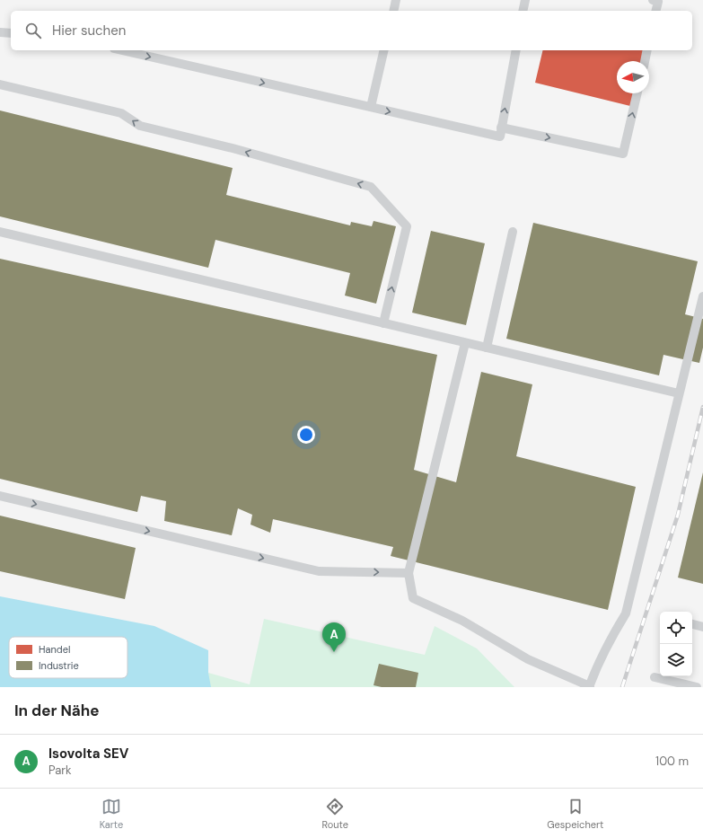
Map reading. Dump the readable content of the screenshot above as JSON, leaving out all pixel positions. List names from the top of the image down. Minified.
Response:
{"legend":["Handel","Industrie"],"north":"left","page":{"search":"Hier suchen","pins":"A","heading":"In der Nähe","list":[{"mark":"A","name":"Isovolta SEV","note":"Park","value":"100 m"}],"nav":["Karte","Route","Gespeichert"]}}
